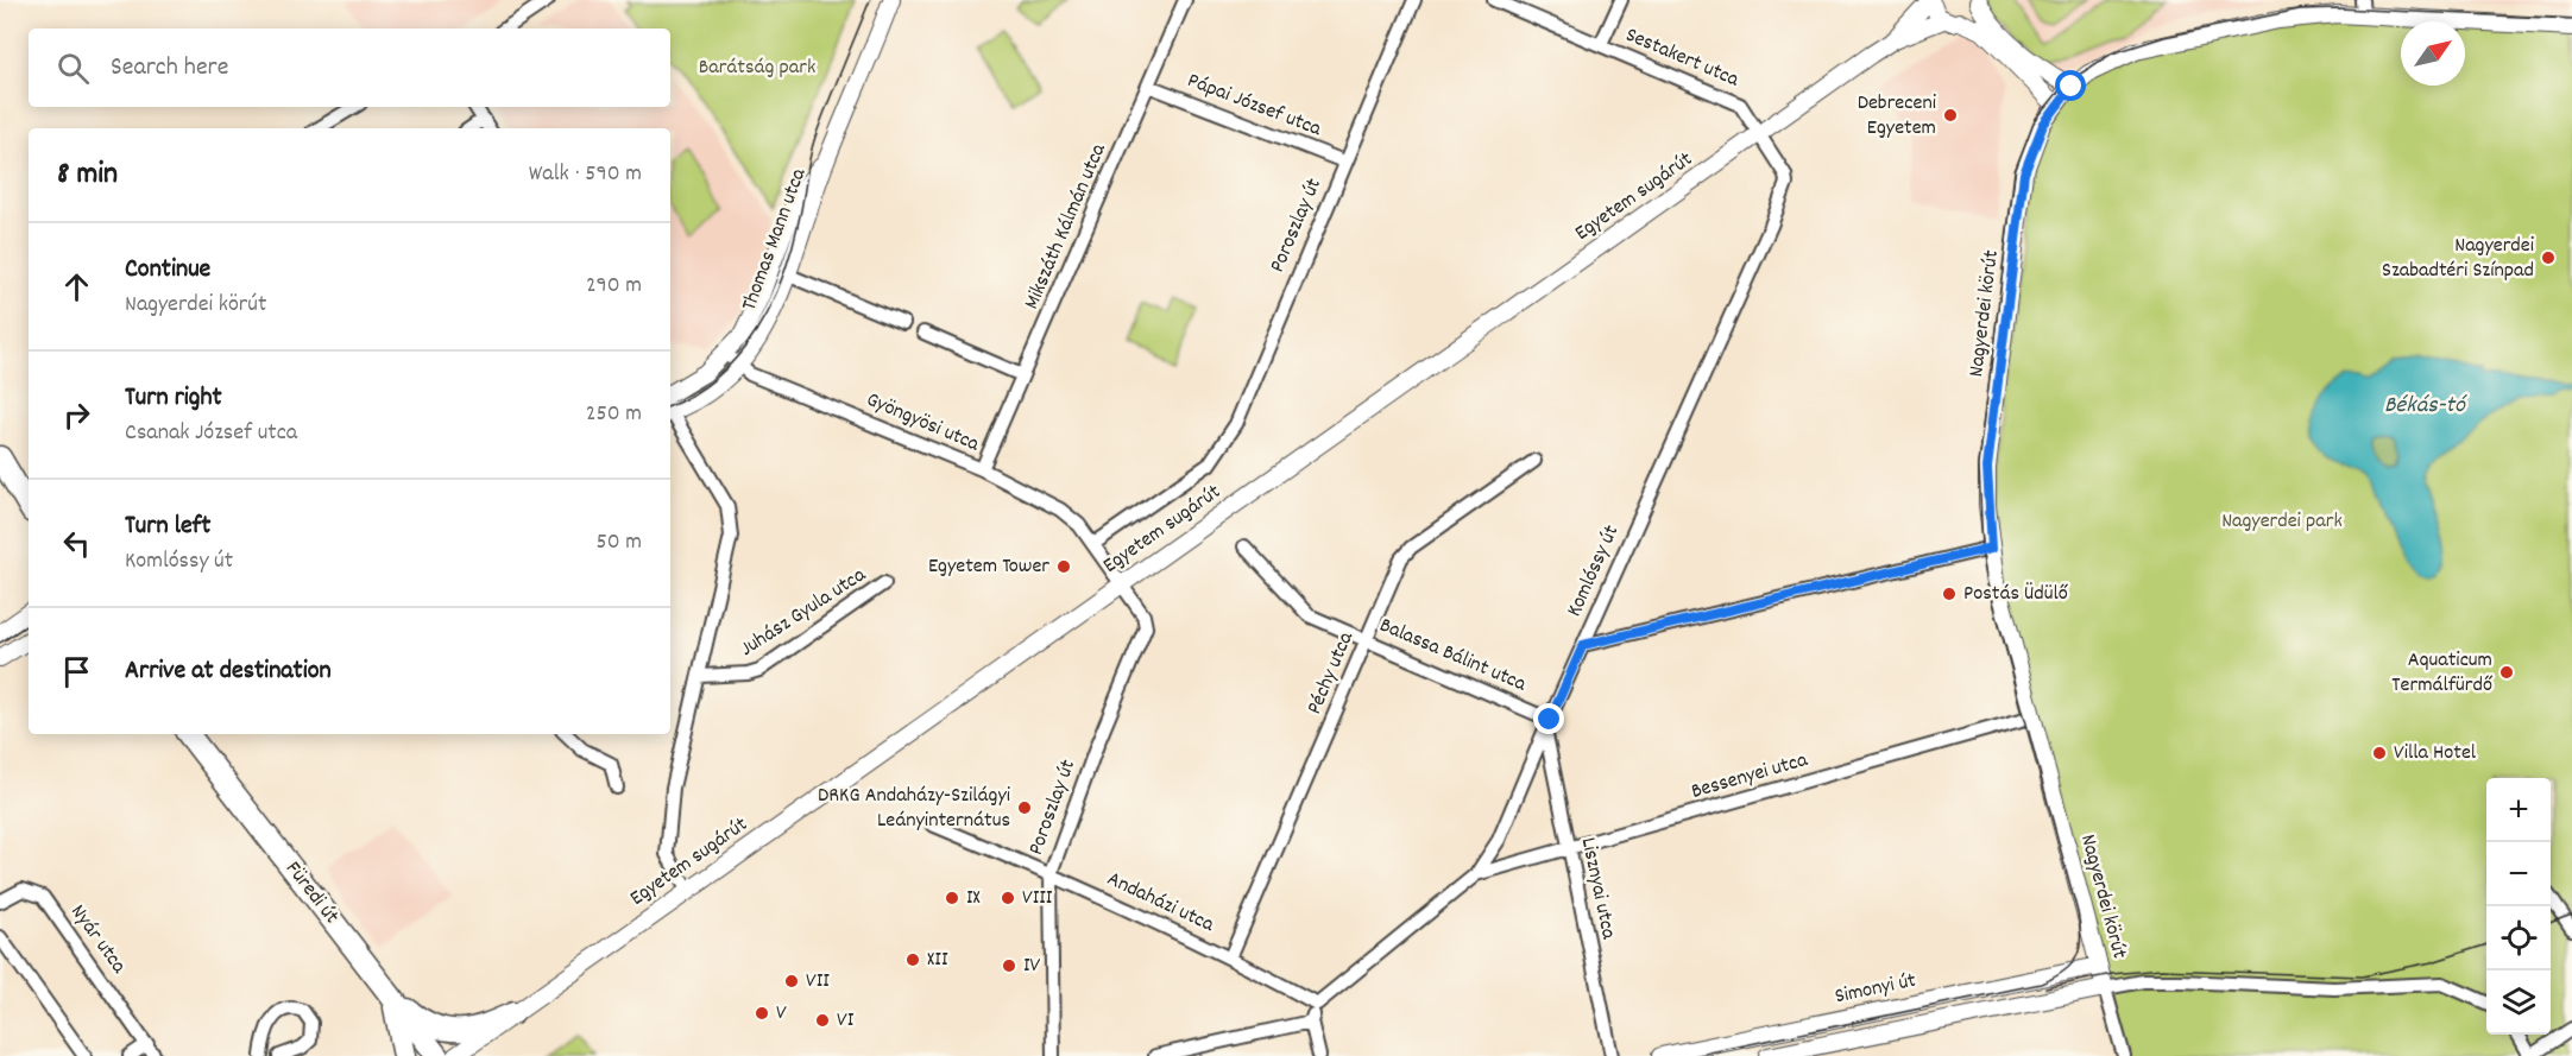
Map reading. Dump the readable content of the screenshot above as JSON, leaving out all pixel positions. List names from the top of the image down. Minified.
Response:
{"streets":{"main road":["Füredi út"],"street":["Sestakert utca","Pápai József utca","Egyetem sugárút","Poroszlay út","Mikszáth Kálmán utca","Thomas Mann utca","Nagyerdei körút","Gyöngyösi utca","Komlóssy út","Juhász Gyula utca","Balassa Bálint utca","Péchy utca","Bessenyei utca","Lisznyai utca","Andaházi utca","Nyár utca","Simonyi út"]},"crossings":[["Sestakert utca","Egyetem sugárút"],["Sestakert utca","Komlóssy út"],["Pápai József utca","Poroszlay út"],["Pápai József utca","Mikszáth Kálmán utca"],["Egyetem sugárút","Gyöngyösi utca"],["Egyetem sugárút","Komlóssy út"],["Poroszlay út","Gyöngyösi utca"],["Poroszlay út","Andaházi utca"],["Mikszáth Kálmán utca","Gyöngyösi utca"],["Thomas Mann utca","Gyöngyösi utca"],["Nagyerdei körút","Bessenyei utca"],["Nagyerdei körút","Simonyi út"],["Komlóssy út","Balassa Bálint utca"],["Komlóssy út","Bessenyei utca"],["Komlóssy út","Lisznyai utca"],["Komlóssy út","Andaházi utca"],["Balassa Bálint utca","Péchy utca"],["Balassa Bálint utca","Lisznyai utca"],["Péchy utca","Andaházi utca"],["Bessenyei utca","Lisznyai utca"]],"water":["Békás-tó"],"parks":["Barátság park","Nagyerdei park"],"places":["Debreceni Egyetem","Nagyerdei Szabadtéri Színpad","Egyetem Tower","Postás Üdülő","Aquaticum Termálfürdő","Villa Hotel","DRKG Andaházy-Szilágyi Leányinternátus","IX","VIII","XII","IV","VII","V","VI"],"north":"top right","page":{"search":"Search here","heading":["8 min","Walk · 590 m"],"list":[["Continue","Nagyerdei körút","290 m"],["Turn right","Csanak József utca","250 m"],["Turn left","Komlóssy út","50 m"],"Arrive at destination"],"map_buttons":["+","−"]}}
